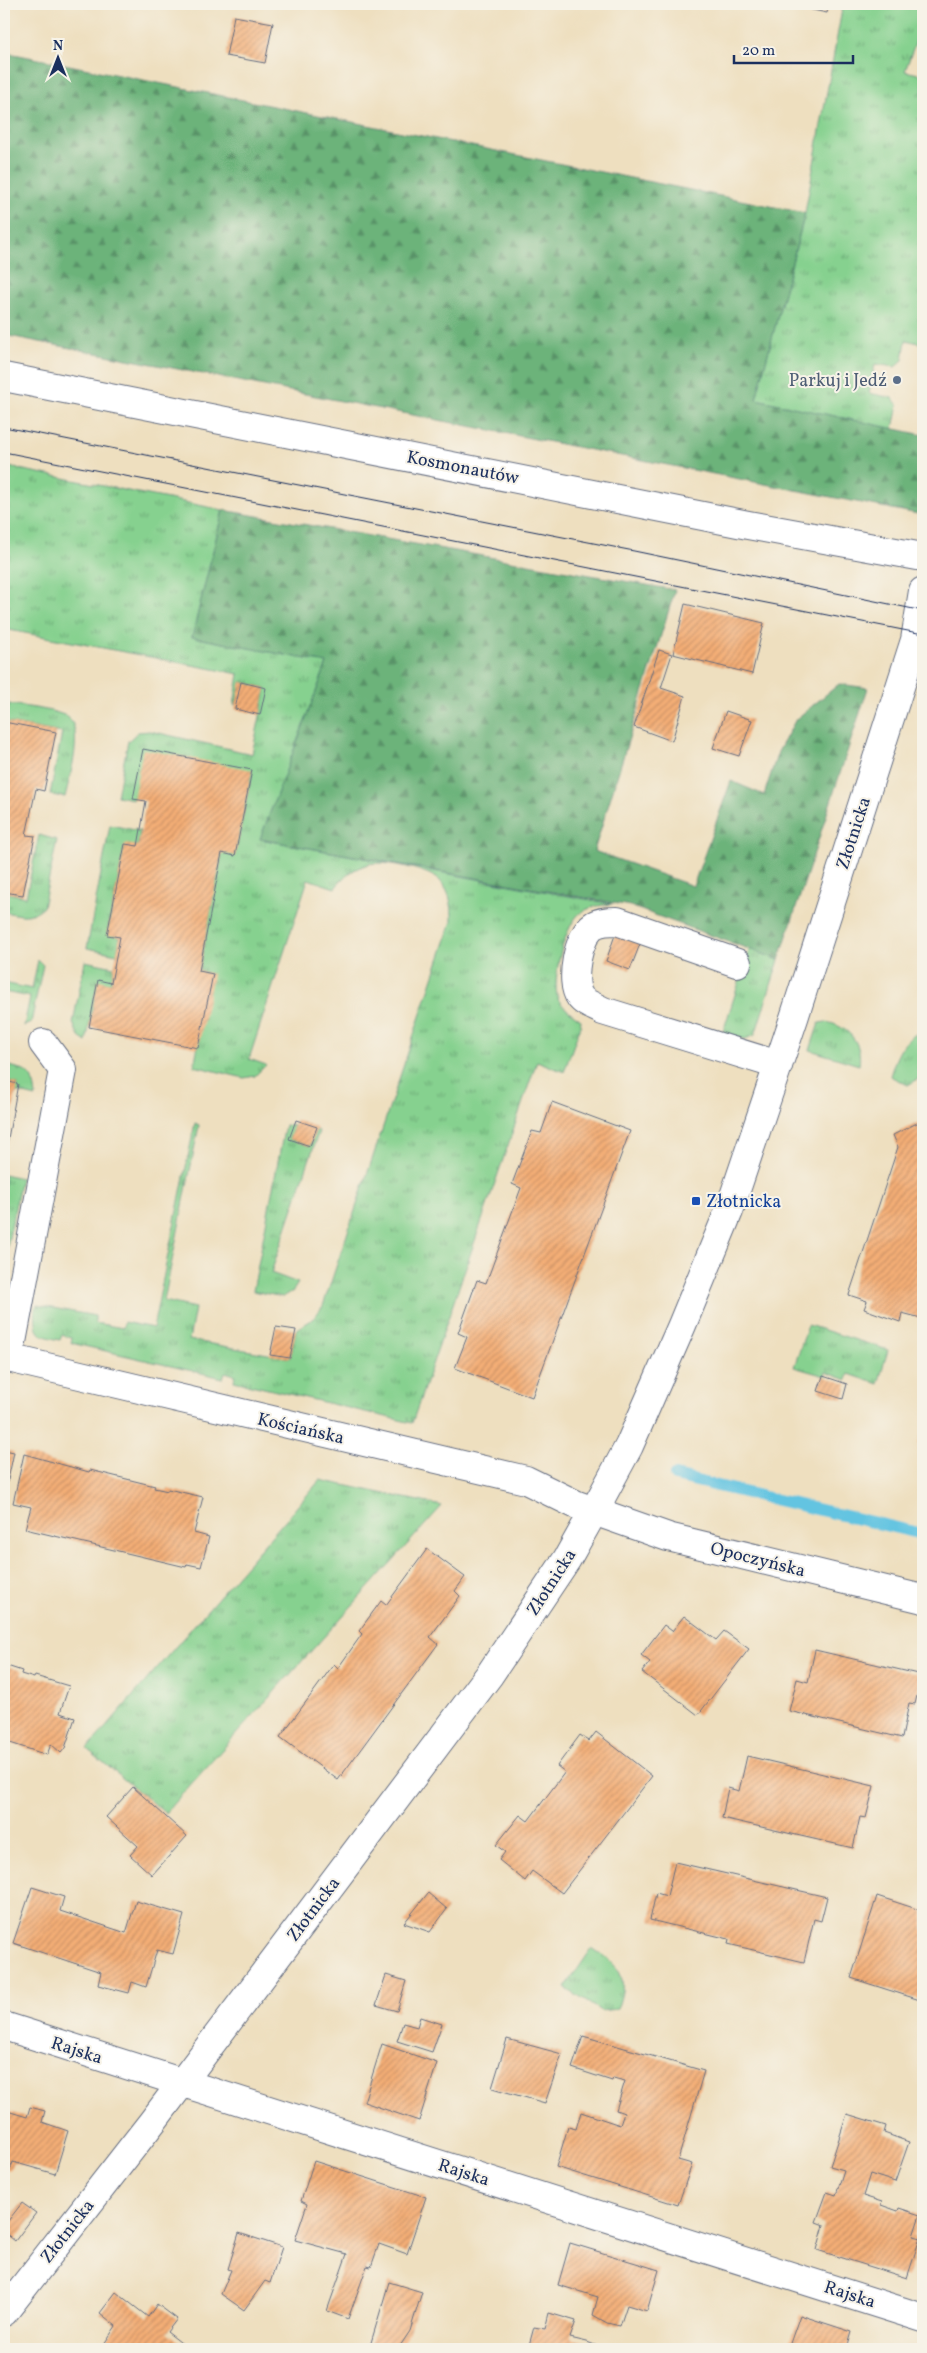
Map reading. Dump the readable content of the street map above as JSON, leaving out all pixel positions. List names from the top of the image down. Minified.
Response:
{"streets":{"street":["Kosmonautów","Złotnicka","Kościańska","Opoczyńska","Rajska"]},"crossings":[["Złotnicka","Kościańska"],["Złotnicka","Opoczyńska"],["Złotnicka","Rajska"],["Kościańska","Opoczyńska"]],"places":{"other":["Parkuj i Jedź"],"transit":["Złotnicka"]},"scale_bar":"20 m","north":"top"}
